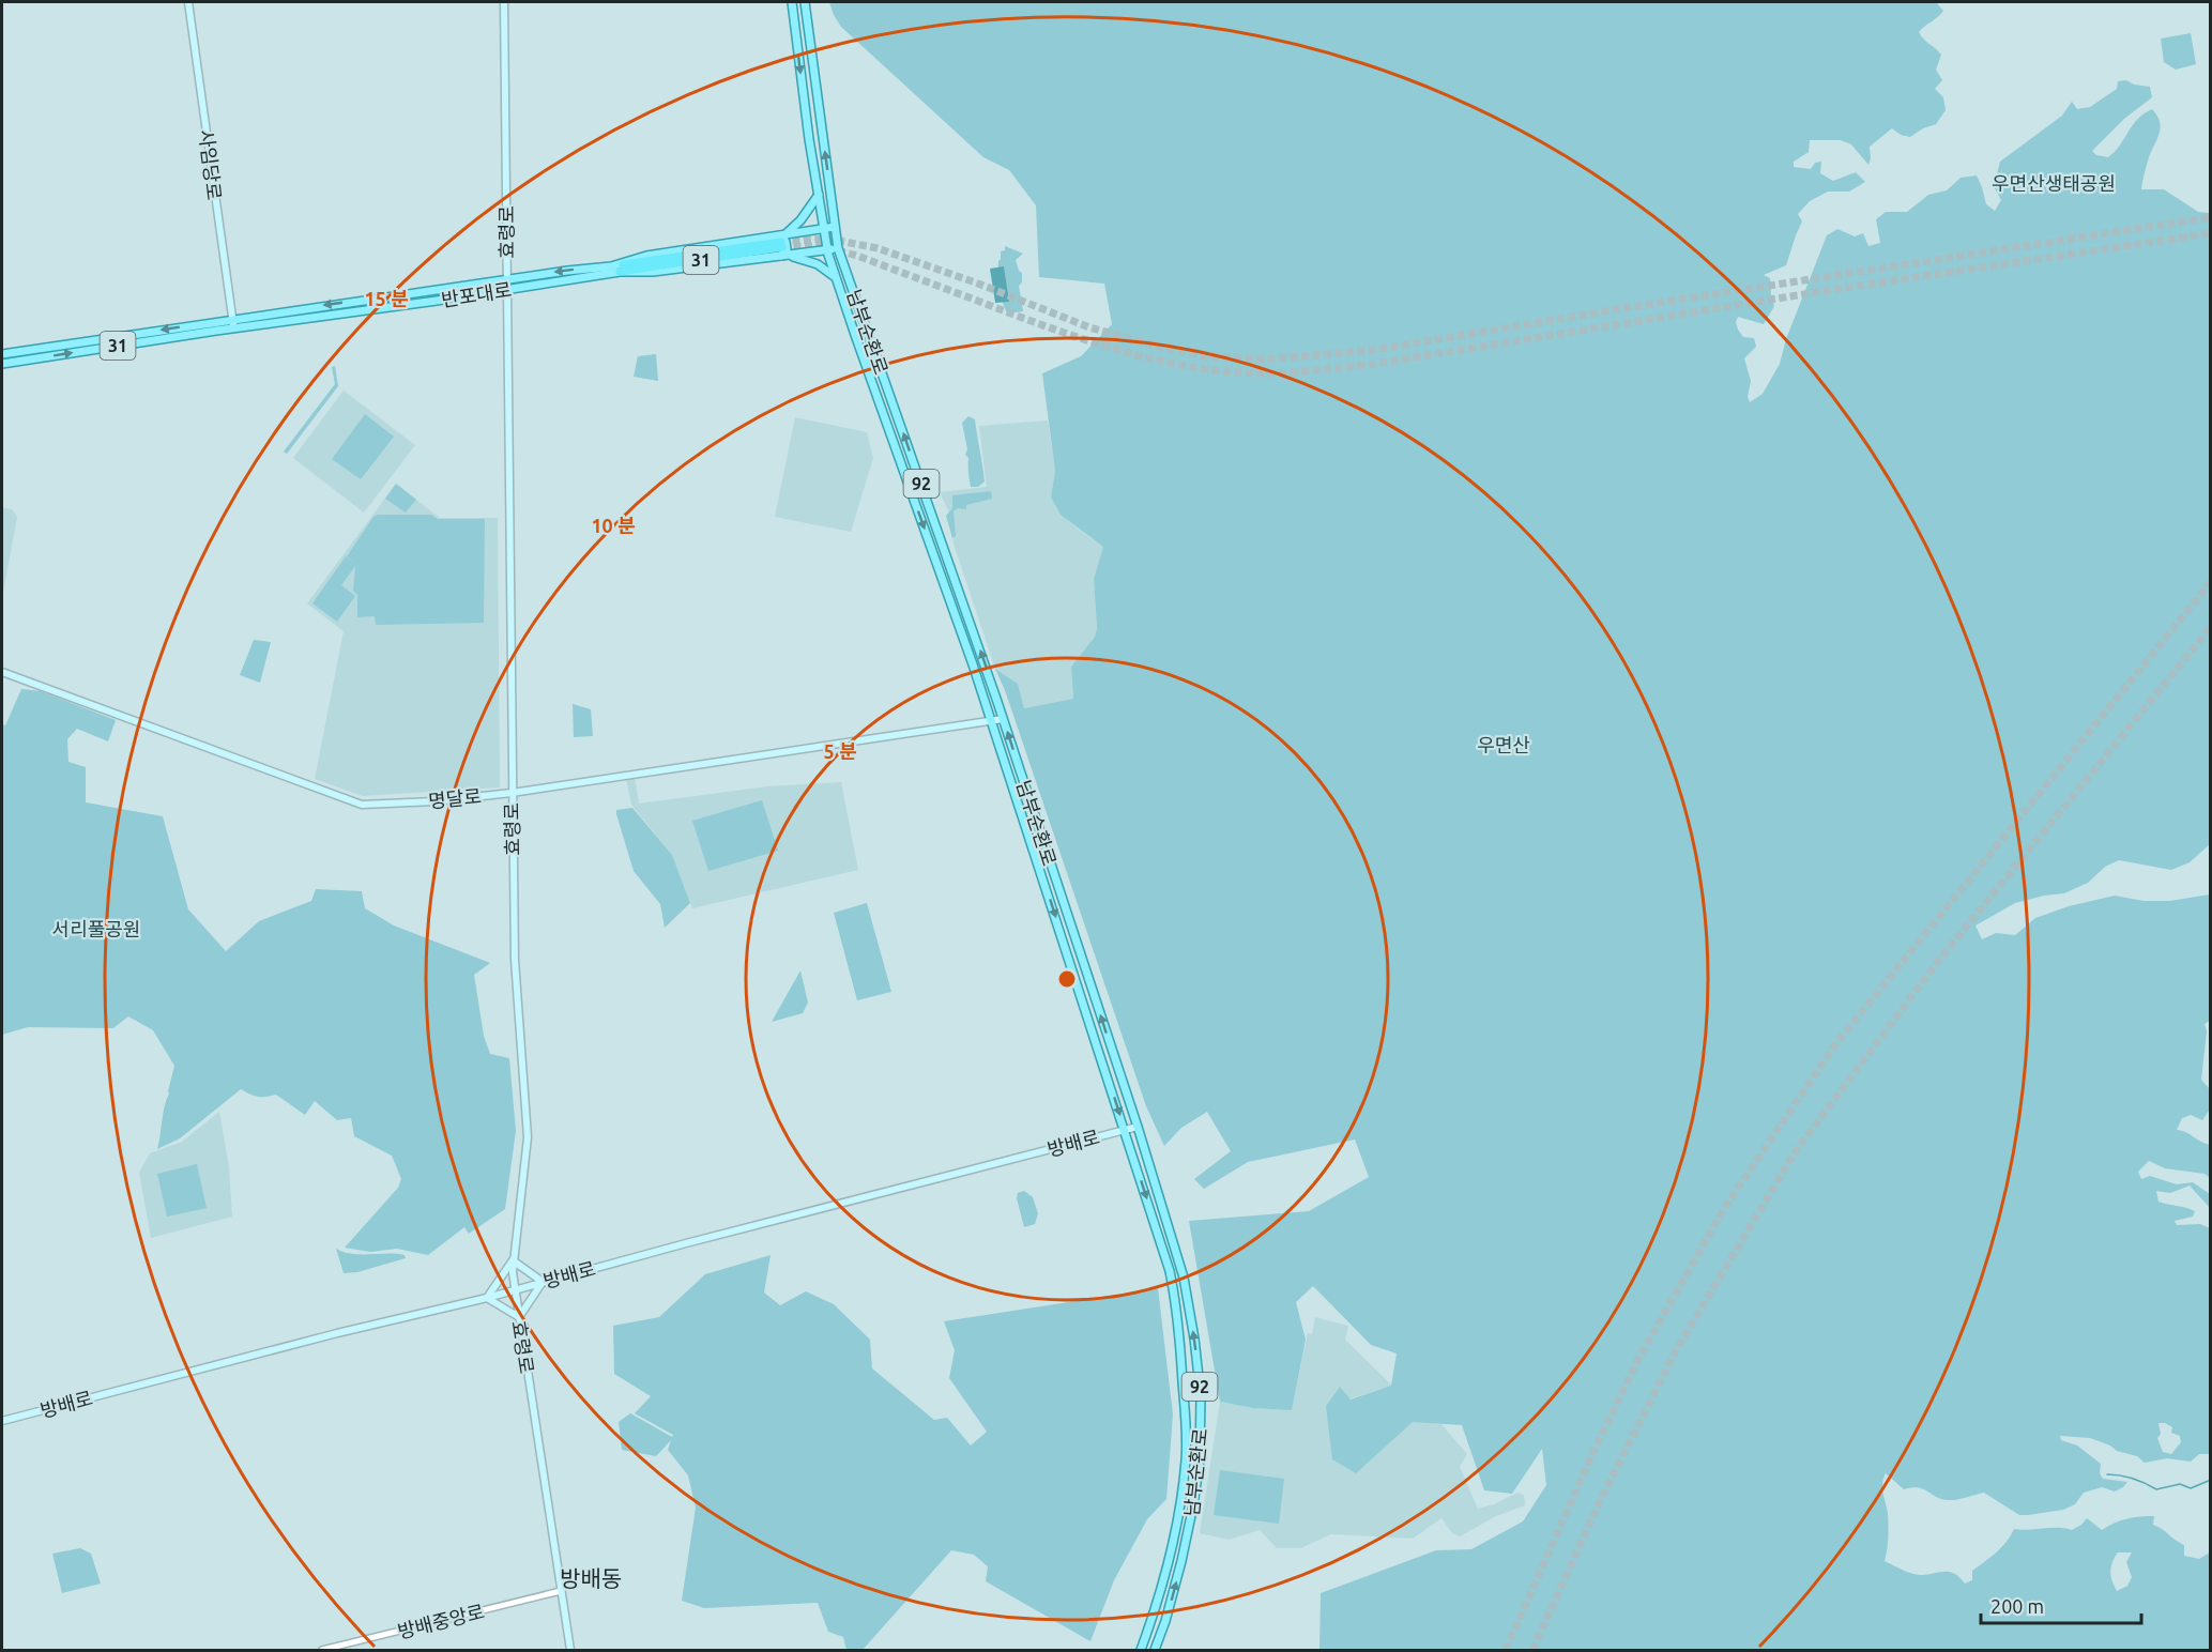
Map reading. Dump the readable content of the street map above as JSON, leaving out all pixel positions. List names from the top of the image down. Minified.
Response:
{"streets":{"highway":["31"],"main road":["사임당로","효령로","반포대로","남부순환로","92","명달로","방배로"],"street":["방배중앙로"]},"crossings":[["사임당로","반포대로"],["효령로","반포대로"],["효령로","명달로"],["효령로","방배로"],["효령로","방배중앙로"],["31","반포대로"],["반포대로","남부순환로"],["남부순환로","명달로"],["남부순환로","방배로"]],"districts":["방배동"],"parks":["우면산생태공원","우면산","서리풀공원"],"scale_bar":"200 m","rings":["15 분","10 분","5 분"]}
